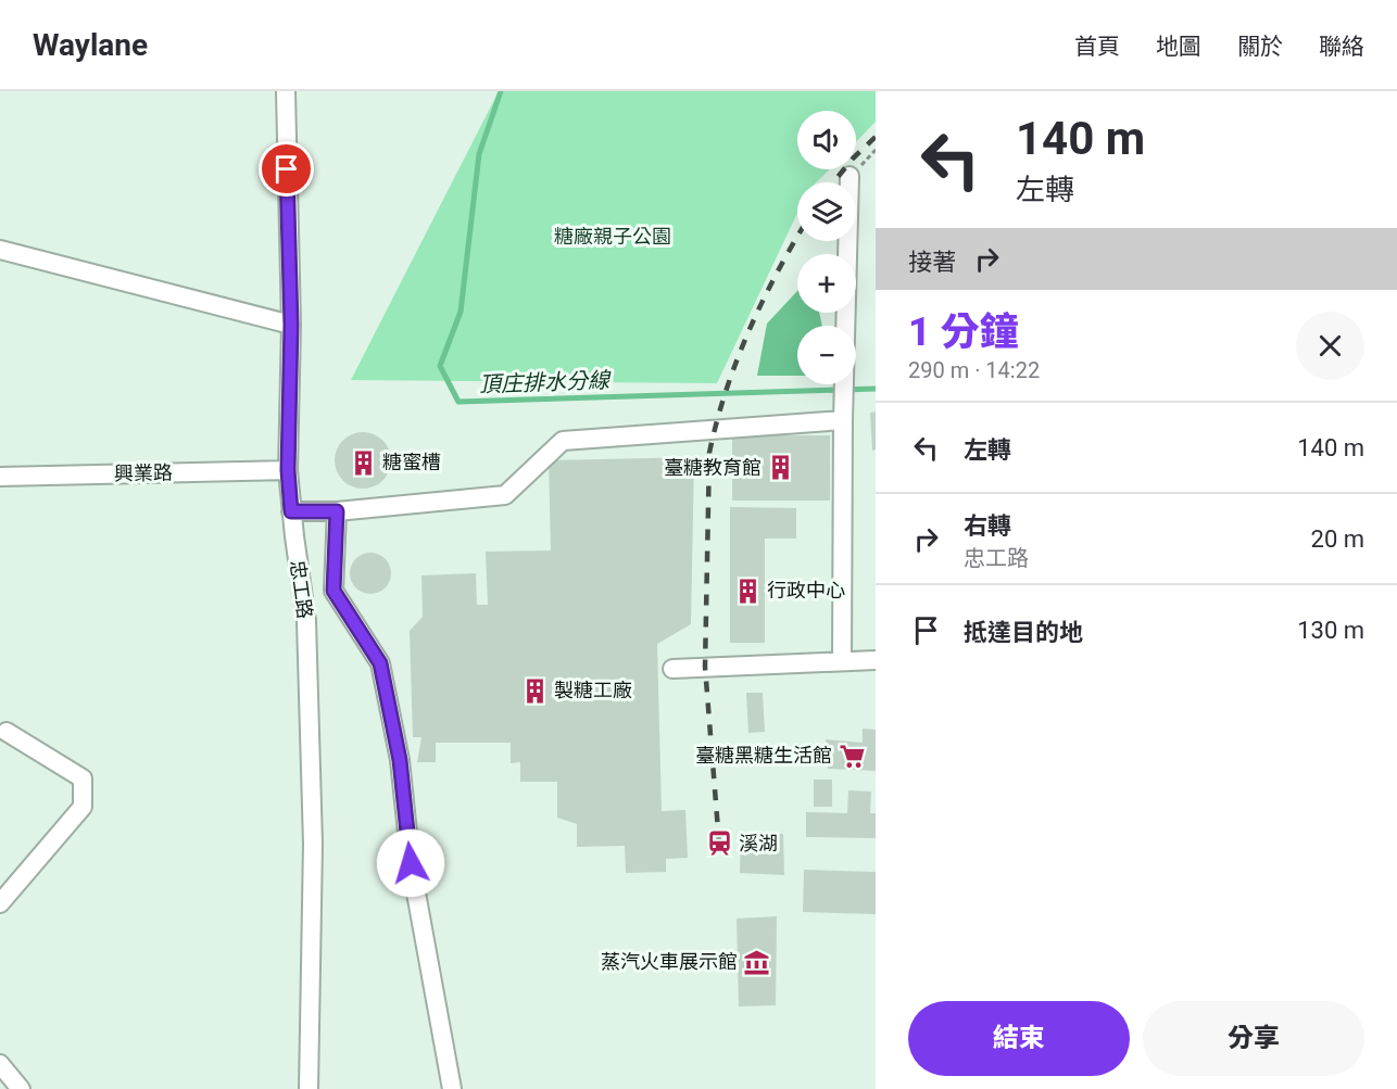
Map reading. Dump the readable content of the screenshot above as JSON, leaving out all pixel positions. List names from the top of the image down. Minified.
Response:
{"streets":{"street":["興業路","忠工路"]},"crossings":[["興業路","忠工路"]],"water":["頂庄排水分線"],"parks":["糖廠親子公園"],"places":{"building":["糖蜜槽","臺糖教育館","行政中心","製糖工廠"],"supermarket":["臺糖黑糖生活館"],"station":["溪湖"],"museum":["蒸汽火車展示館"]},"page":{"header":"Waylane","nav":["首頁","地圖","關於","聯絡"],"turn":["140 m","左轉"],"map_buttons":["+","−"],"then":"接著","heading":["1 分鐘","290 m · 14:22"],"list":[{"name":"左轉","value":"140 m"},{"name":"右轉","note":"忠工路","value":"20 m"},{"name":"抵達目的地","value":"130 m"}],"buttons":["結束","分享"]}}
